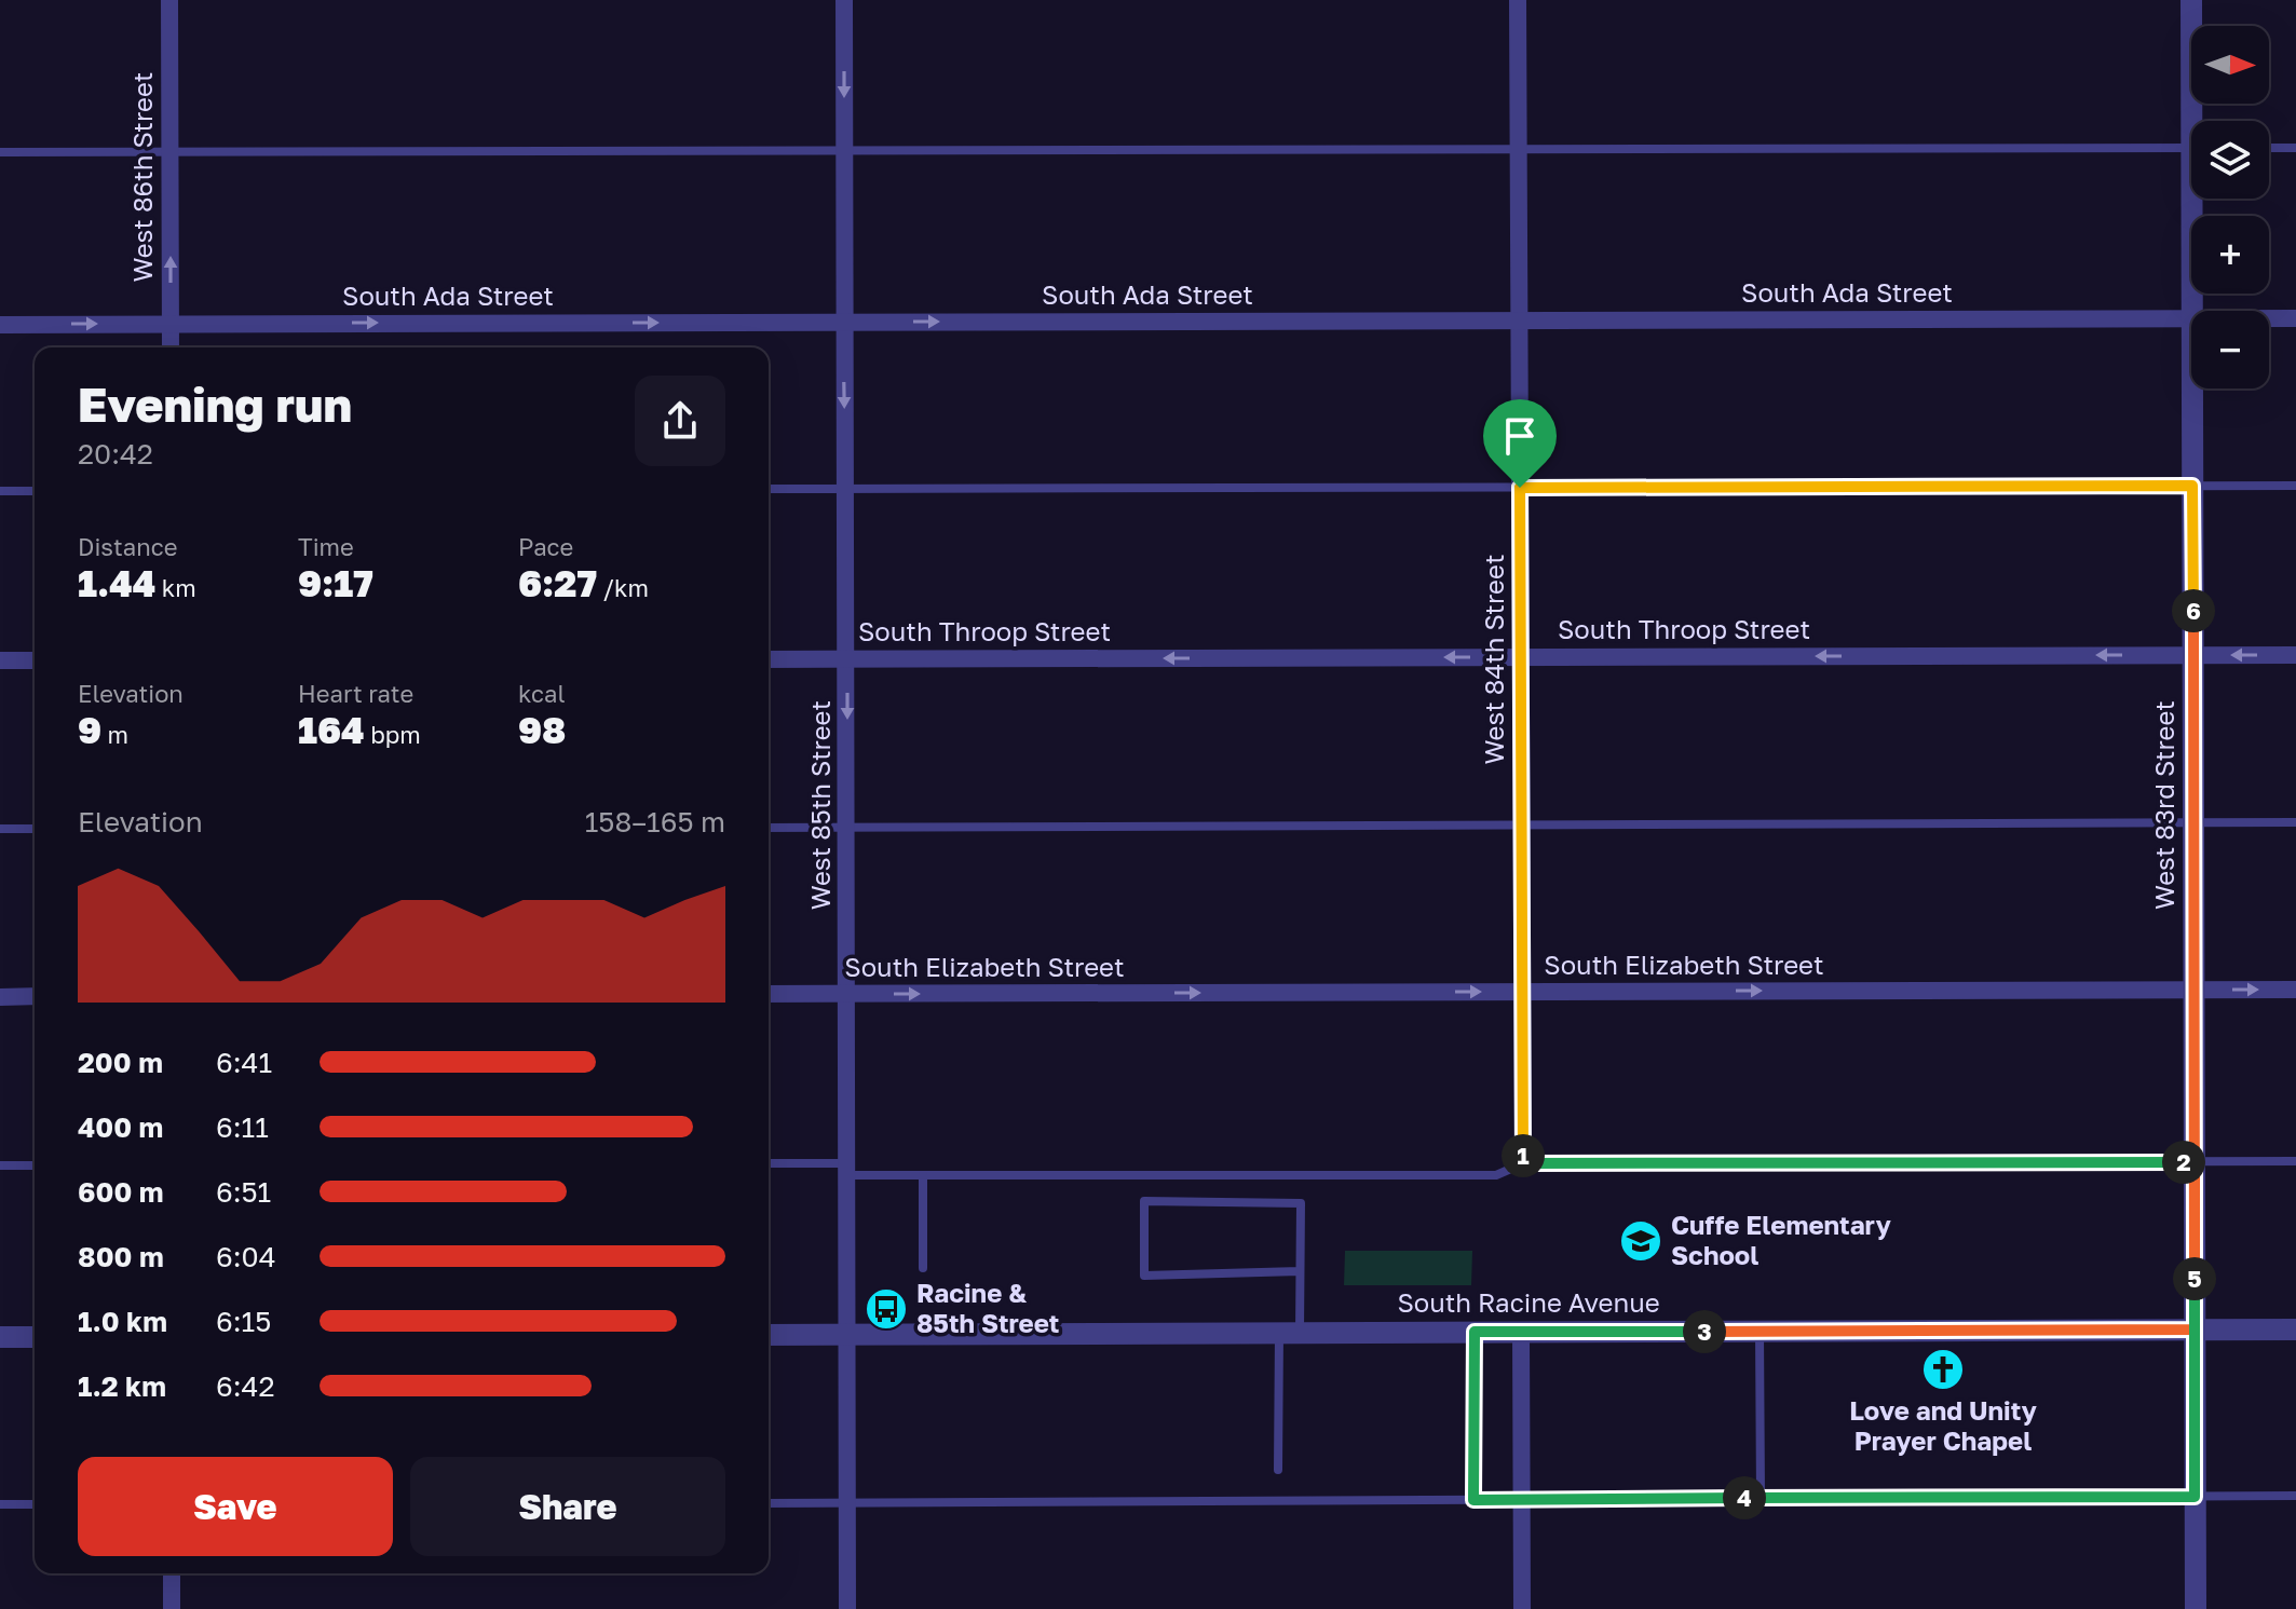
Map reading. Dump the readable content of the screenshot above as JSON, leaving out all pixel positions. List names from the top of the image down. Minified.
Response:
{"streets":{"street":["West 86th Street","South Ada Street","South Throop Street","West 84th Street","West 85th Street","West 83rd Street","South Elizabeth Street","South Racine Avenue"]},"crossings":[["West 86th Street","South Ada Street"],["South Ada Street","West 84th Street"],["South Ada Street","West 85th Street"],["South Throop Street","West 84th Street"],["South Throop Street","West 85th Street"],["South Throop Street","West 83rd Street"],["West 84th Street","South Elizabeth Street"],["West 85th Street","South Elizabeth Street"],["West 85th Street","South Racine Avenue"],["West 83rd Street","South Elizabeth Street"],["West 83rd Street","South Racine Avenue"]],"one_way":["West 86th Street","South Ada Street","South Throop Street","South Elizabeth Street"],"places":{"school or university":["Cuffe Elementary School"],"bus stop":["Racine & 85th Street"],"church":["Love and Unity Prayer Chapel"]},"north":"right","page":{"map_buttons":["+","−"],"heading":["Evening run","20:42"],"stats":[["Distance","1.44 km"],["Time","9:17"],["Pace","6:27 /km"],["Elevation","9 m"],["Heart rate","164 bpm"],["kcal","98"]],"pins":["6","1","2","5","3","4"],"chart":["Elevation","158–165 m"],"list":[{"name":"200 m","note":"6:41"},{"name":"400 m","note":"6:11"},{"name":"600 m","note":"6:51"},{"name":"800 m","note":"6:04"},{"name":"1.0 km","note":"6:15"},{"name":"1.2 km","note":"6:42"}],"buttons":["Save","Share"]}}
